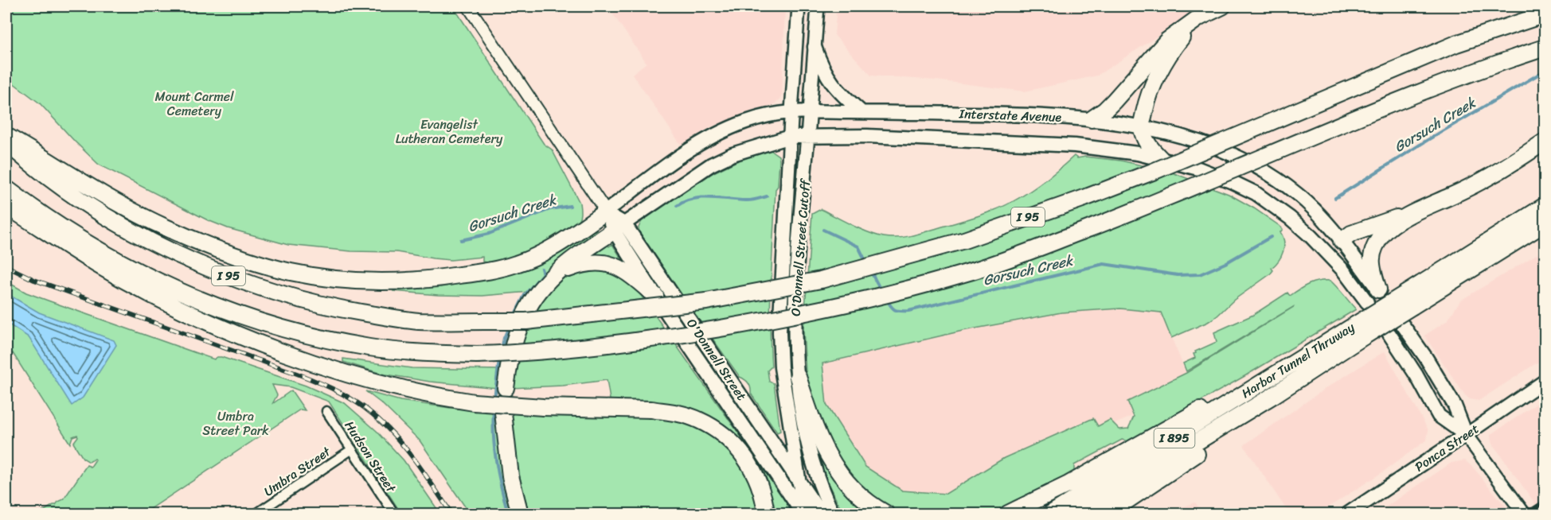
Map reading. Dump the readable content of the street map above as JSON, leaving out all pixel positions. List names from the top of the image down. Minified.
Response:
{"streets":{"highway":["I 95","Harbor Tunnel Thruway","I 895"],"main road":["Interstate Avenue","O'Donnell Street Cutoff","O'Donnell Street","Ponca Street"],"street":["Hudson Street","Umbra Street"]},"crossings":[["Interstate Avenue","O'Donnell Street Cutoff"],["Interstate Avenue","O'Donnell Street"],["O'Donnell Street Cutoff","O'Donnell Street"],["Hudson Street","Umbra Street"]],"water":["Gorsuch Creek"],"parks":["Mount Carmel Cemetery","Evangelist Lutheran Cemetery","Umbra Street Park"]}
